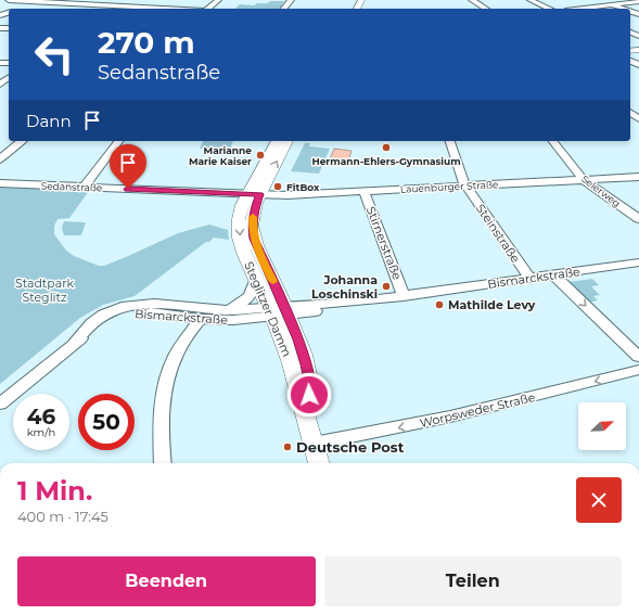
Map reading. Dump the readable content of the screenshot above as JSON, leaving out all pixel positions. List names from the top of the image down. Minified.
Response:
{"streets":{"main road":["Steglitzer Damm"],"street":["Sedanstraße","Lauenburger Straße","Selerweg","Steinstraße","Stirnerstraße","Bismarckstraße","Worpsweder Straße"]},"crossings":[["Sedanstraße","Lauenburger Straße"],["Sedanstraße","Steglitzer Damm"],["Lauenburger Straße","Selerweg"],["Lauenburger Straße","Steinstraße"],["Lauenburger Straße","Stirnerstraße"],["Lauenburger Straße","Steglitzer Damm"],["Steinstraße","Bismarckstraße"],["Stirnerstraße","Bismarckstraße"],["Bismarckstraße","Steglitzer Damm"],["Steglitzer Damm","Worpsweder Straße"]],"one_way":["Worpsweder Straße"],"parks":["Stadtpark Steglitz"],"places":["Hermann-Ehlers-Gymnasium","Marianne Marie Kaiser","FitBox","Johanna Loschinski","Mathilde Levy","Deutsche Post"],"north":"top right","page":{"turn":["270 m","Sedanstraße"],"then":"Dann","speed":"46 km/h","limit":"50","heading":["1 Min.","400 m · 17:45"],"buttons":["Beenden","Teilen"]}}
